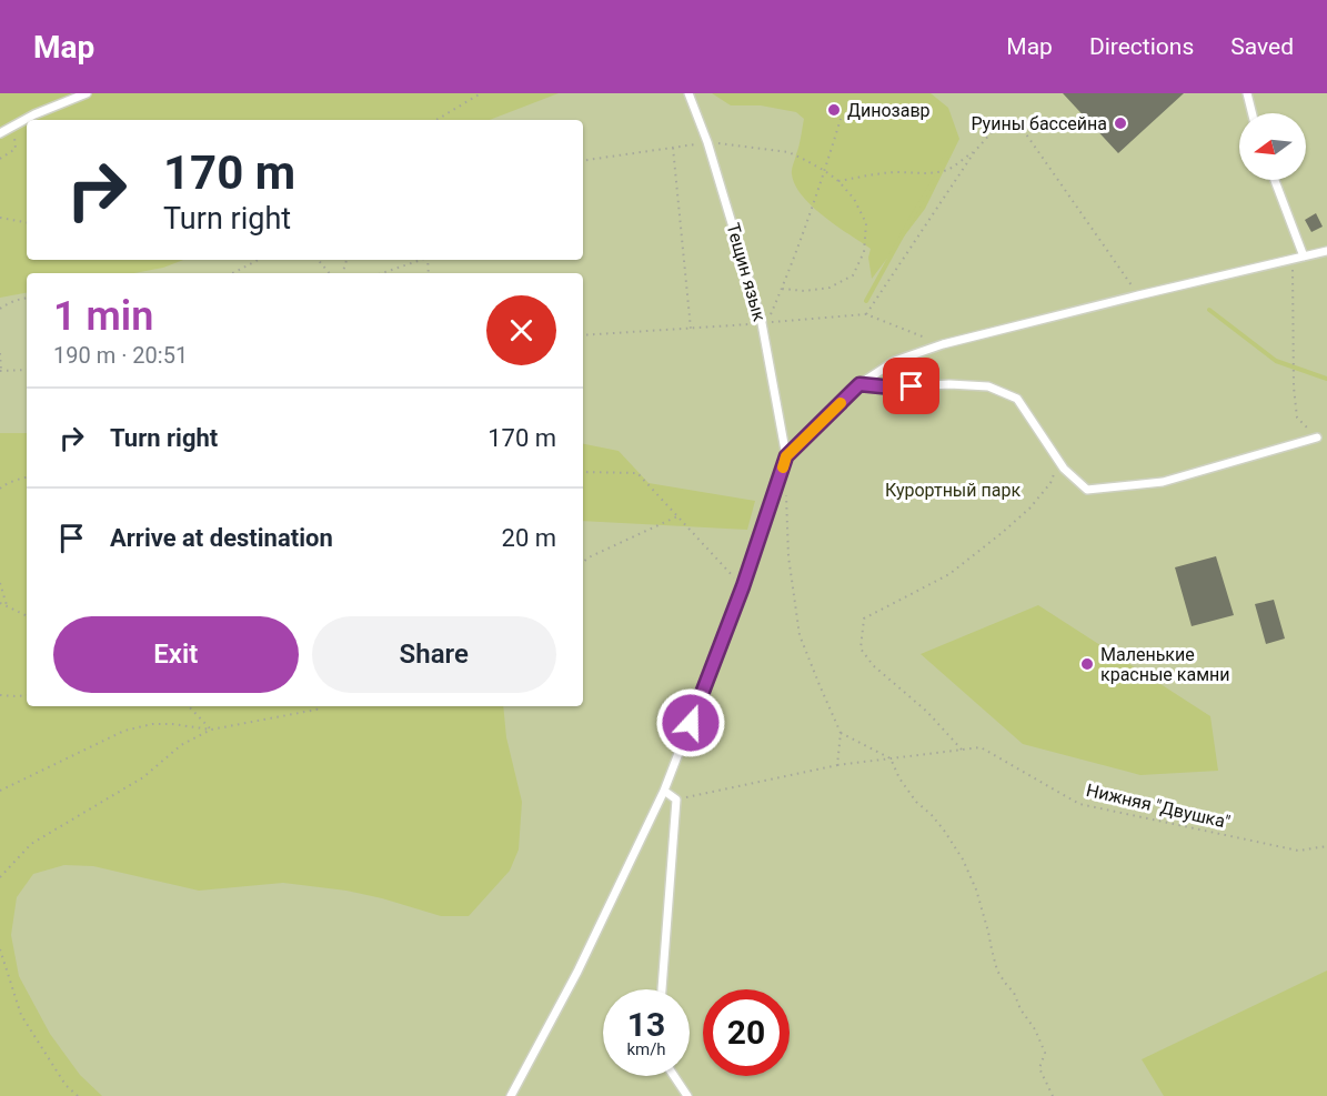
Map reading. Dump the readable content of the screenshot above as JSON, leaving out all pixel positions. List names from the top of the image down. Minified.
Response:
{"streets":{"lane":["Тещин язык"],"path":["Нижняя \"Двушка\""]},"parks":["Курортный парк"],"places":["Динозавр","Руины бассейна","Маленькие красные камни"],"north":"left","page":{"header":"Map","nav":["Map","Directions","Saved"],"turn":["170 m","Turn right"],"heading":["1 min","190 m · 20:51"],"list":[{"name":"Turn right","value":"170 m"},{"name":"Arrive at destination","value":"20 m"}],"buttons":["Exit","Share"],"speed":"13 km/h","limit":"20"}}
